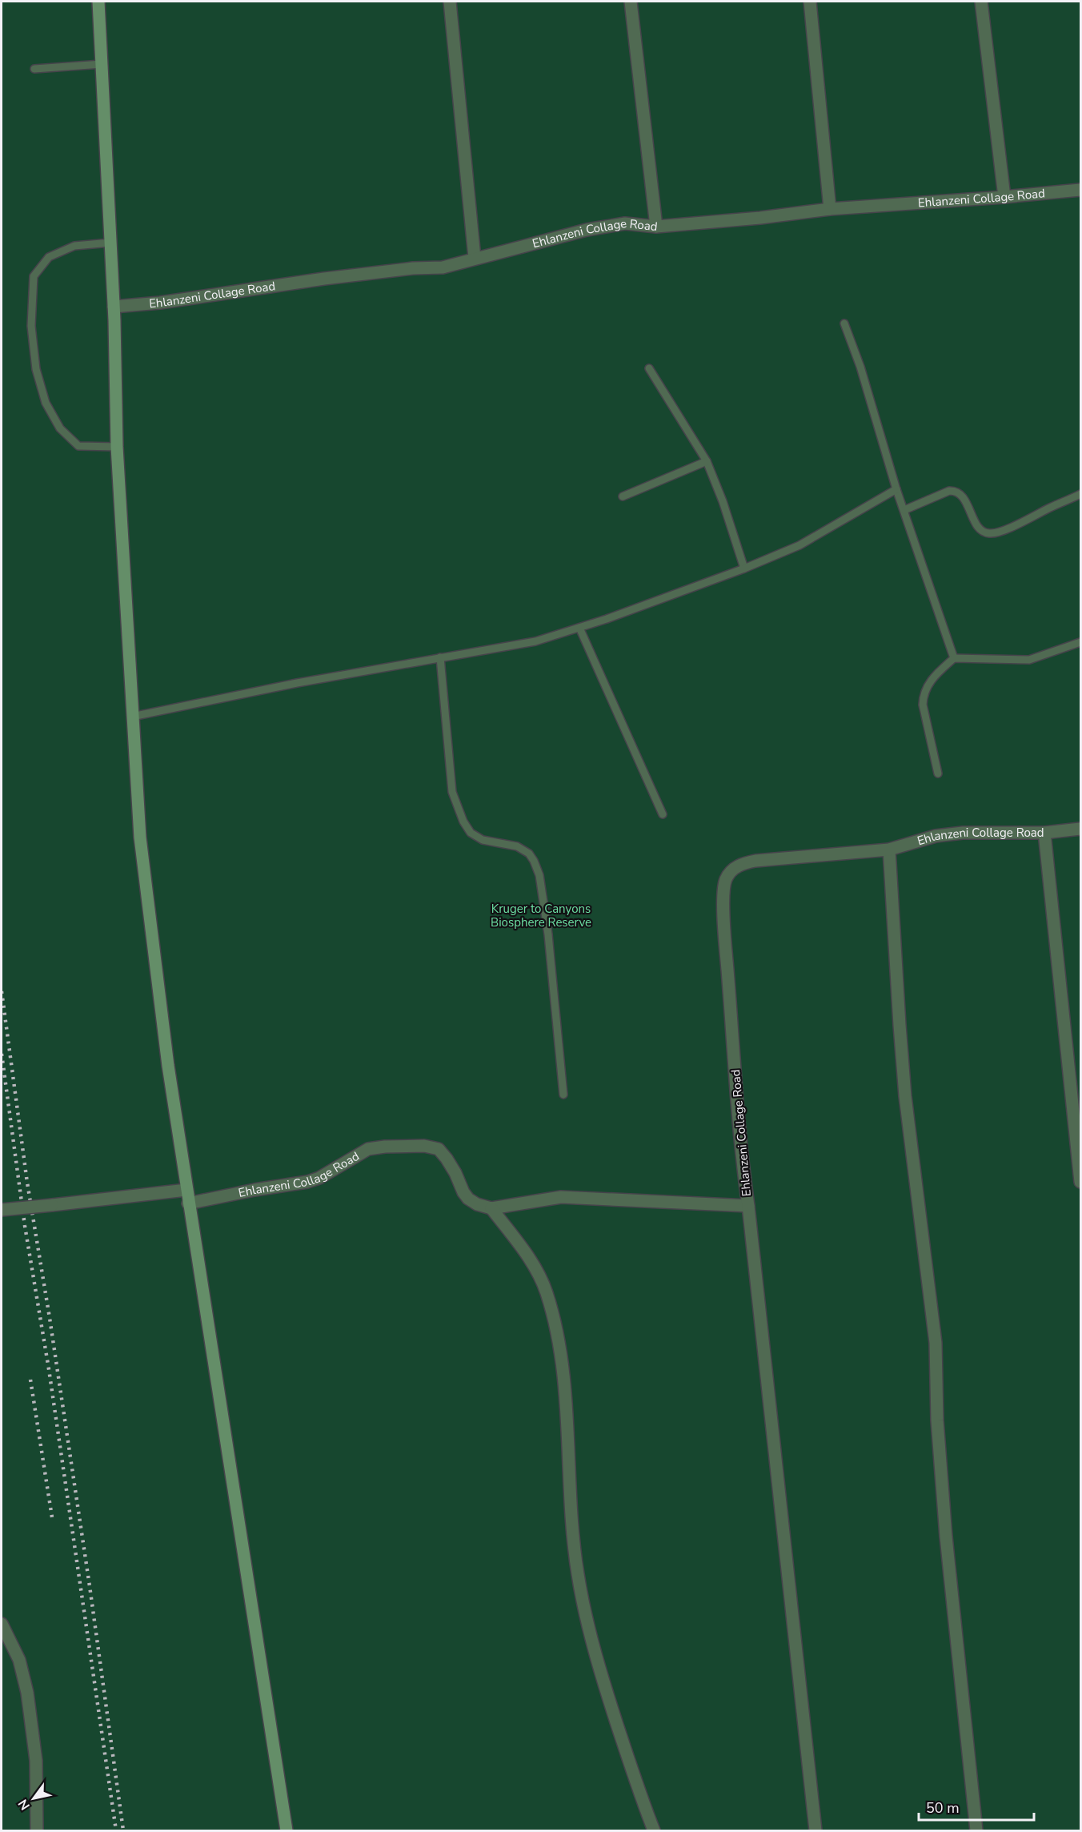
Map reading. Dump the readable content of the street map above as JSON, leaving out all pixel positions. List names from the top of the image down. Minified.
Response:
{"streets":{"street":["Ehlanzeni Collage Road"]},"parks":["Kruger to Canyons Biosphere Reserve"],"scale_bar":"50 m","north":"bottom left"}
